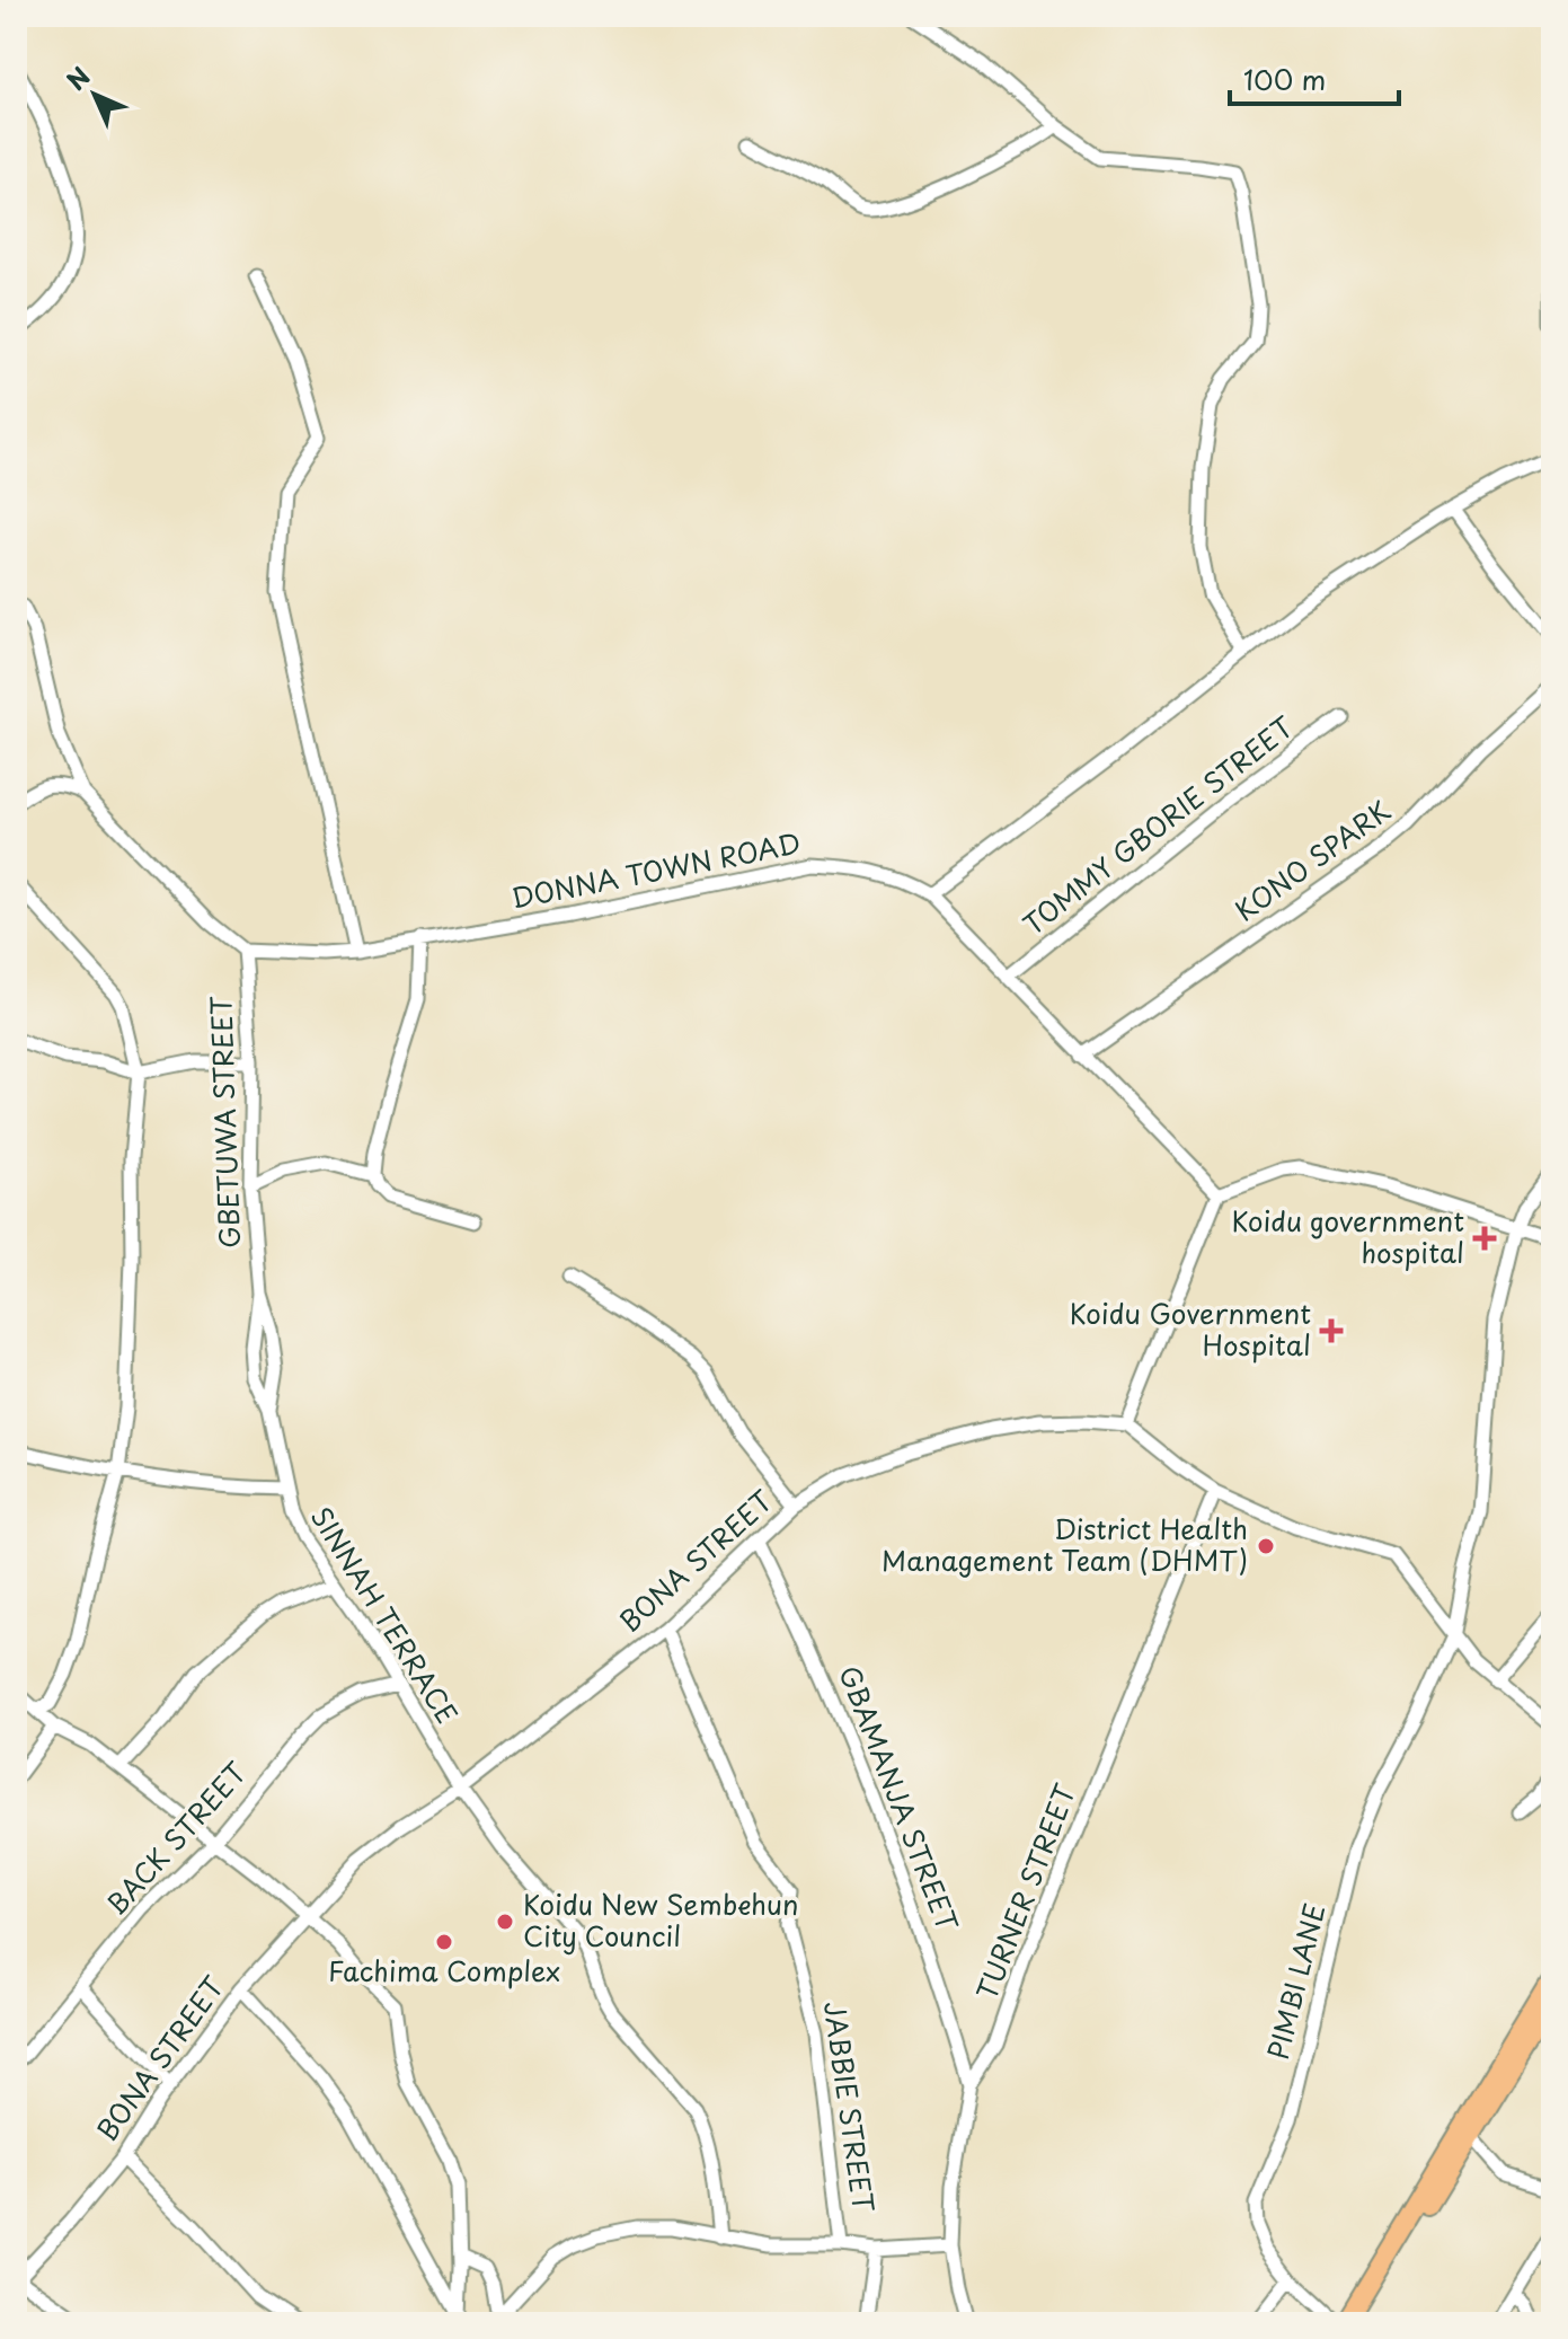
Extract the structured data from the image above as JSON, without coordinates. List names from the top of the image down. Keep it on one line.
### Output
{"streets":{"street":["TOMMY GBORIE STREET","KONO SPARK","DONNA TOWN ROAD","GBETUWA STREET","BONA STREET","SINNAH TERRACE","GBAMANJA STREET","BACK STREET","TURNER STREET","PIMBI LANE","JABBIE STREET"]},"crossings":[["TOMMY GBORIE STREET","DONNA TOWN ROAD"],["KONO SPARK","DONNA TOWN ROAD"],["DONNA TOWN ROAD","GBETUWA STREET"],["GBETUWA STREET","SINNAH TERRACE"],["BONA STREET","SINNAH TERRACE"],["BONA STREET","GBAMANJA STREET"],["BONA STREET","JABBIE STREET"],["SINNAH TERRACE","BACK STREET"],["GBAMANJA STREET","TURNER STREET"]],"places":{"health":["Koidu government hospital","Koidu Government Hospital"],"other":["District Health Management Team (DHMT)","Koidu New Sembehun City Council","Fachima Complex"]},"scale_bar":"100 m","north":"top left"}
